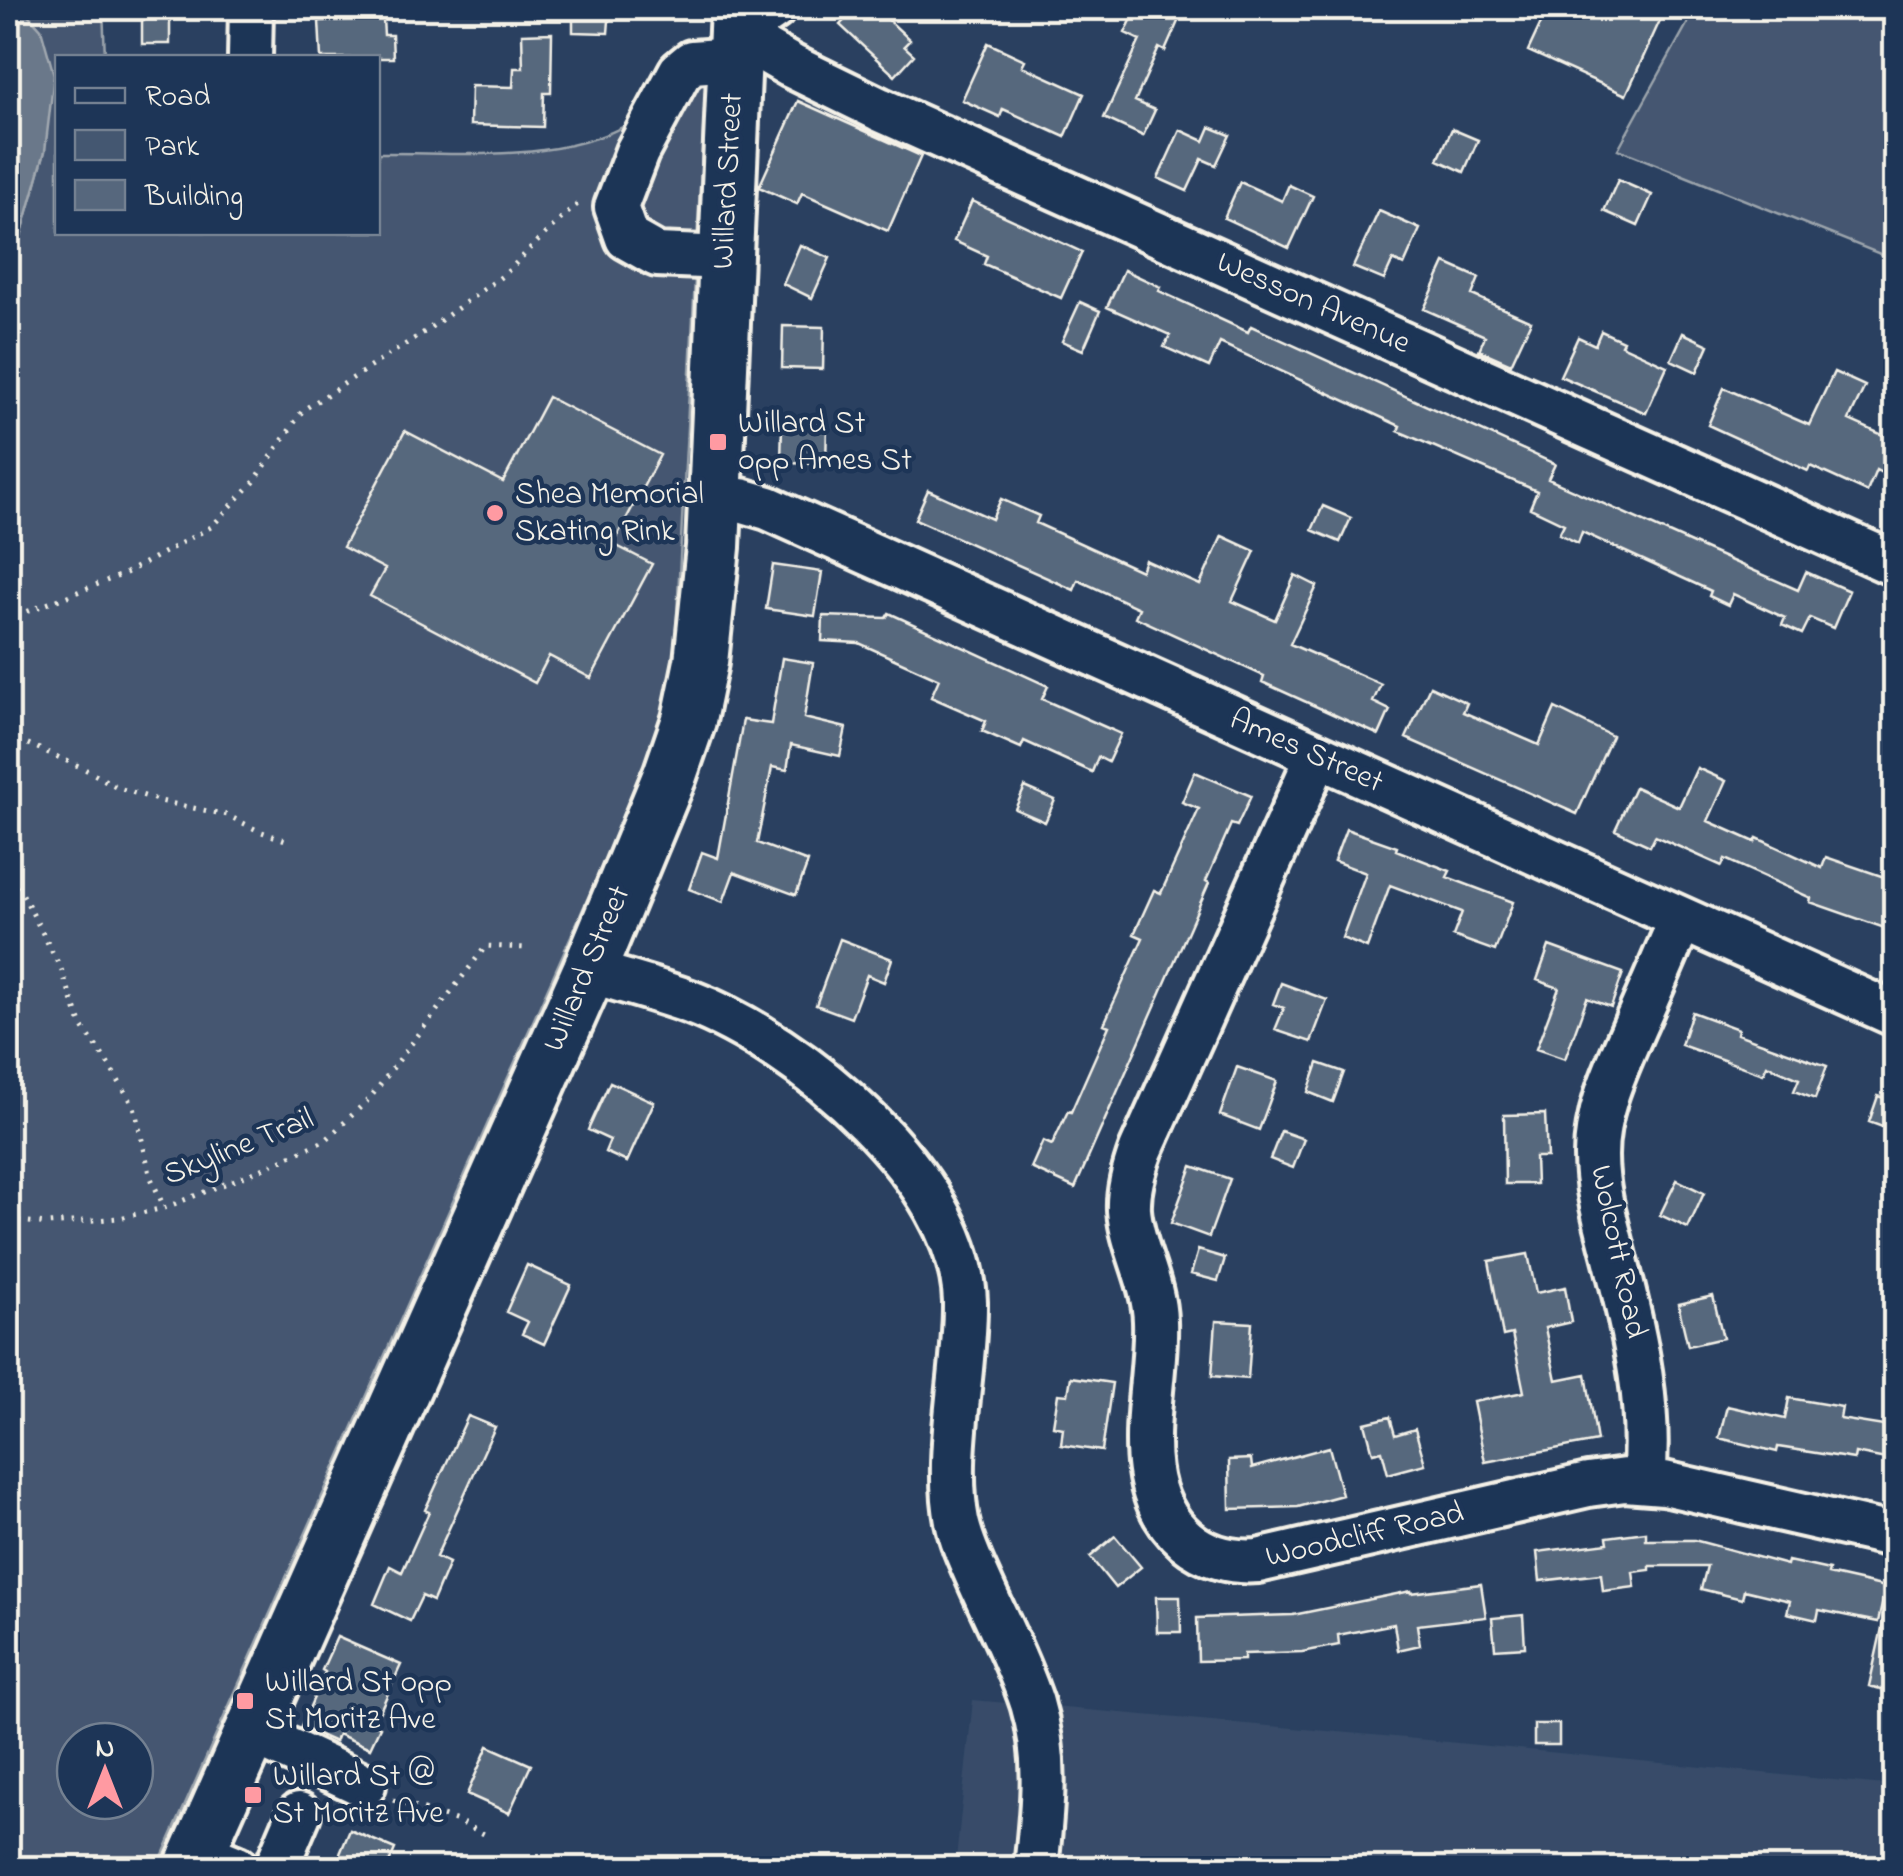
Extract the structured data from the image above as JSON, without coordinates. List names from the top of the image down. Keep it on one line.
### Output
{"streets":{"main road":["Willard Street"],"street":["Wesson Avenue","Ames Street","Wolcott Road","Woodcliff Road"],"path":["Skyline Trail"]},"crossings":[["Willard Street","Wesson Avenue"],["Willard Street","Ames Street"],["Ames Street","Wolcott Road"],["Ames Street","Woodcliff Road"],["Wolcott Road","Woodcliff Road"]],"places":{"transit":["Willard St opp Ames St","Willard St opp St Moritz Ave","Willard St @ St Moritz Ave"],"other":["Shea Memorial Skating Rink"]},"legend":["Road","Park","Building"],"north":"top"}
